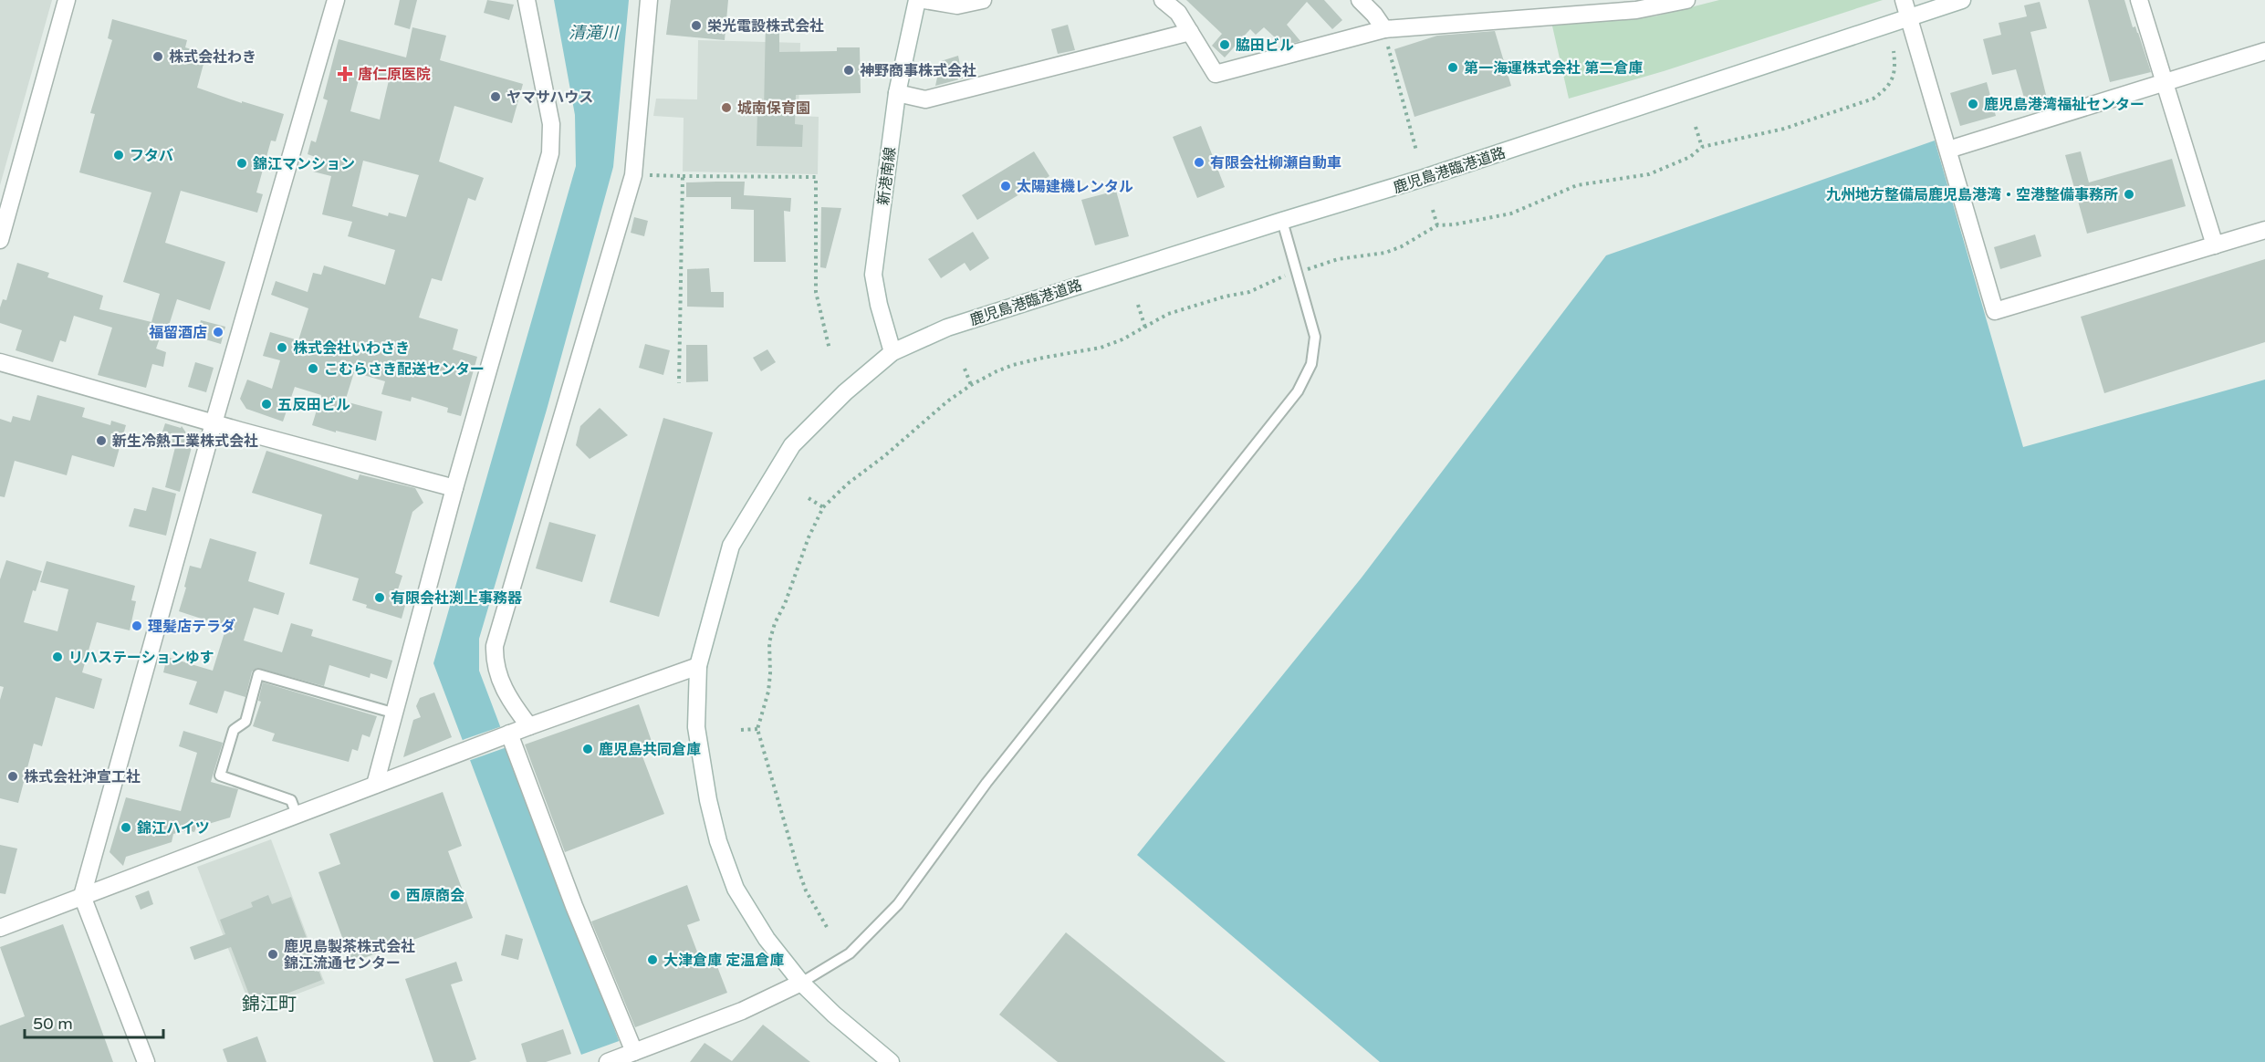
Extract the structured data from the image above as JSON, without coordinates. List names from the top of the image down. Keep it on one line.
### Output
{"streets":{"street":["鹿児島港臨港道路","新港南線"]},"crossings":[["鹿児島港臨港道路","新港南線"]],"districts":["錦江町"],"water":["清滝川"],"places":{"other":["栄光電設株式会社","脇田ビル","株式会社わき","第一海運株式会社 第二倉庫","神野商事株式会社","ヤマサハウス","鹿児島港湾福祉センター","城南保育園","フタバ","有限会社柳瀬自動車","錦江マンション","太陽建機レンタル","九州地方整備局鹿児島港湾・空港整備事務所","福留酒店","株式会社いわさき","こむらさき配送センター","五反田ビル","新生冷熱工業株式会社","有限会社渕上事務器","理髪店テラダ","リハステーションゆす","鹿児島共同倉庫","株式会社沖宣工社","錦江ハイツ","西原商会","鹿児島製茶株式会社 錦江流通センター","大津倉庫 定温倉庫"],"health":["唐仁原医院"]},"scale_bar":"50 m"}
